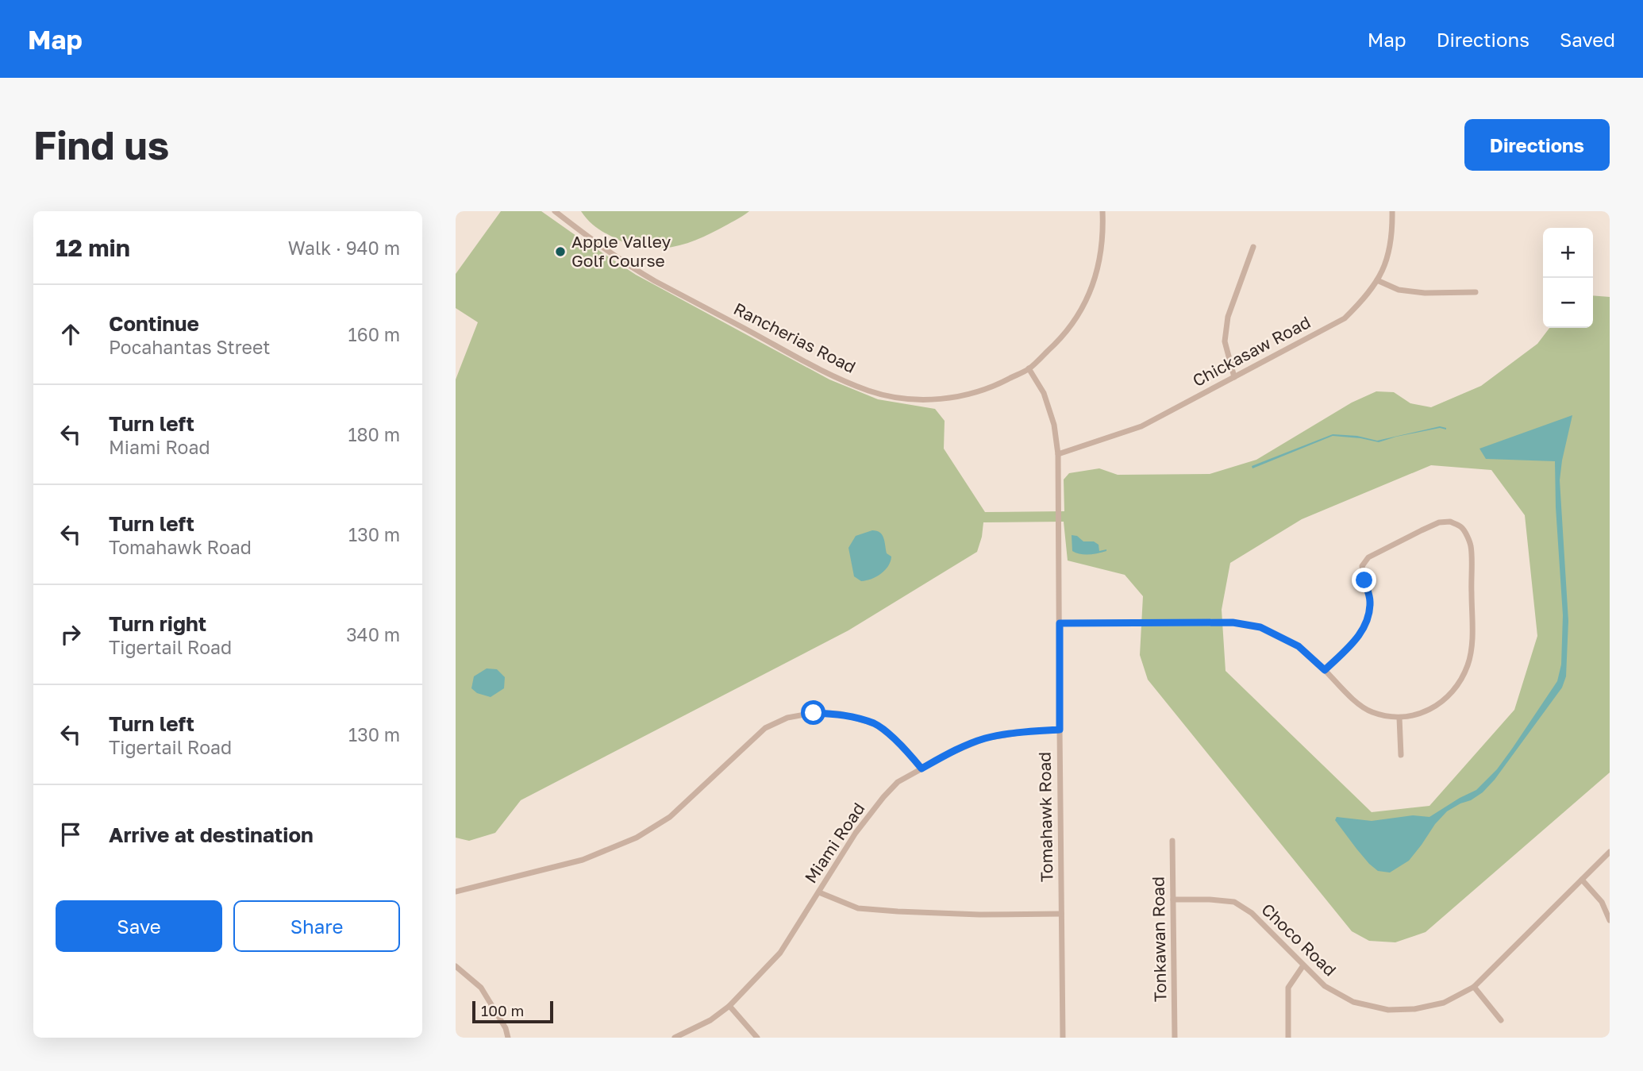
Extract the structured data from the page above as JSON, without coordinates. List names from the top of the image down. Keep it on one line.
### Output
{"streets":{"street":["Rancherias Road","Chickasaw Road","Tomahawk Road","Miami Road","Tonkawan Road","Choco Road"]},"crossings":[["Rancherias Road","Tomahawk Road"],["Chickasaw Road","Tomahawk Road"],["Tomahawk Road","Miami Road"],["Tonkawan Road","Choco Road"]],"places":["Apple Valley Golf Course"],"scale_bar":"100 m","page":{"header":"Map","nav":["Map","Directions","Saved"],"buttons":["Directions",["Save","Share"]],"title":"Find us","heading":["12 min","Walk · 940 m"],"map_buttons":["+","−"],"list":[["Continue","Pocahantas Street","160 m"],["Turn left","Miami Road","180 m"],["Turn left","Tomahawk Road","130 m"],["Turn right","Tigertail Road","340 m"],["Turn left","Tigertail Road","130 m"],"Arrive at destination"],"scale":"100 m"}}
